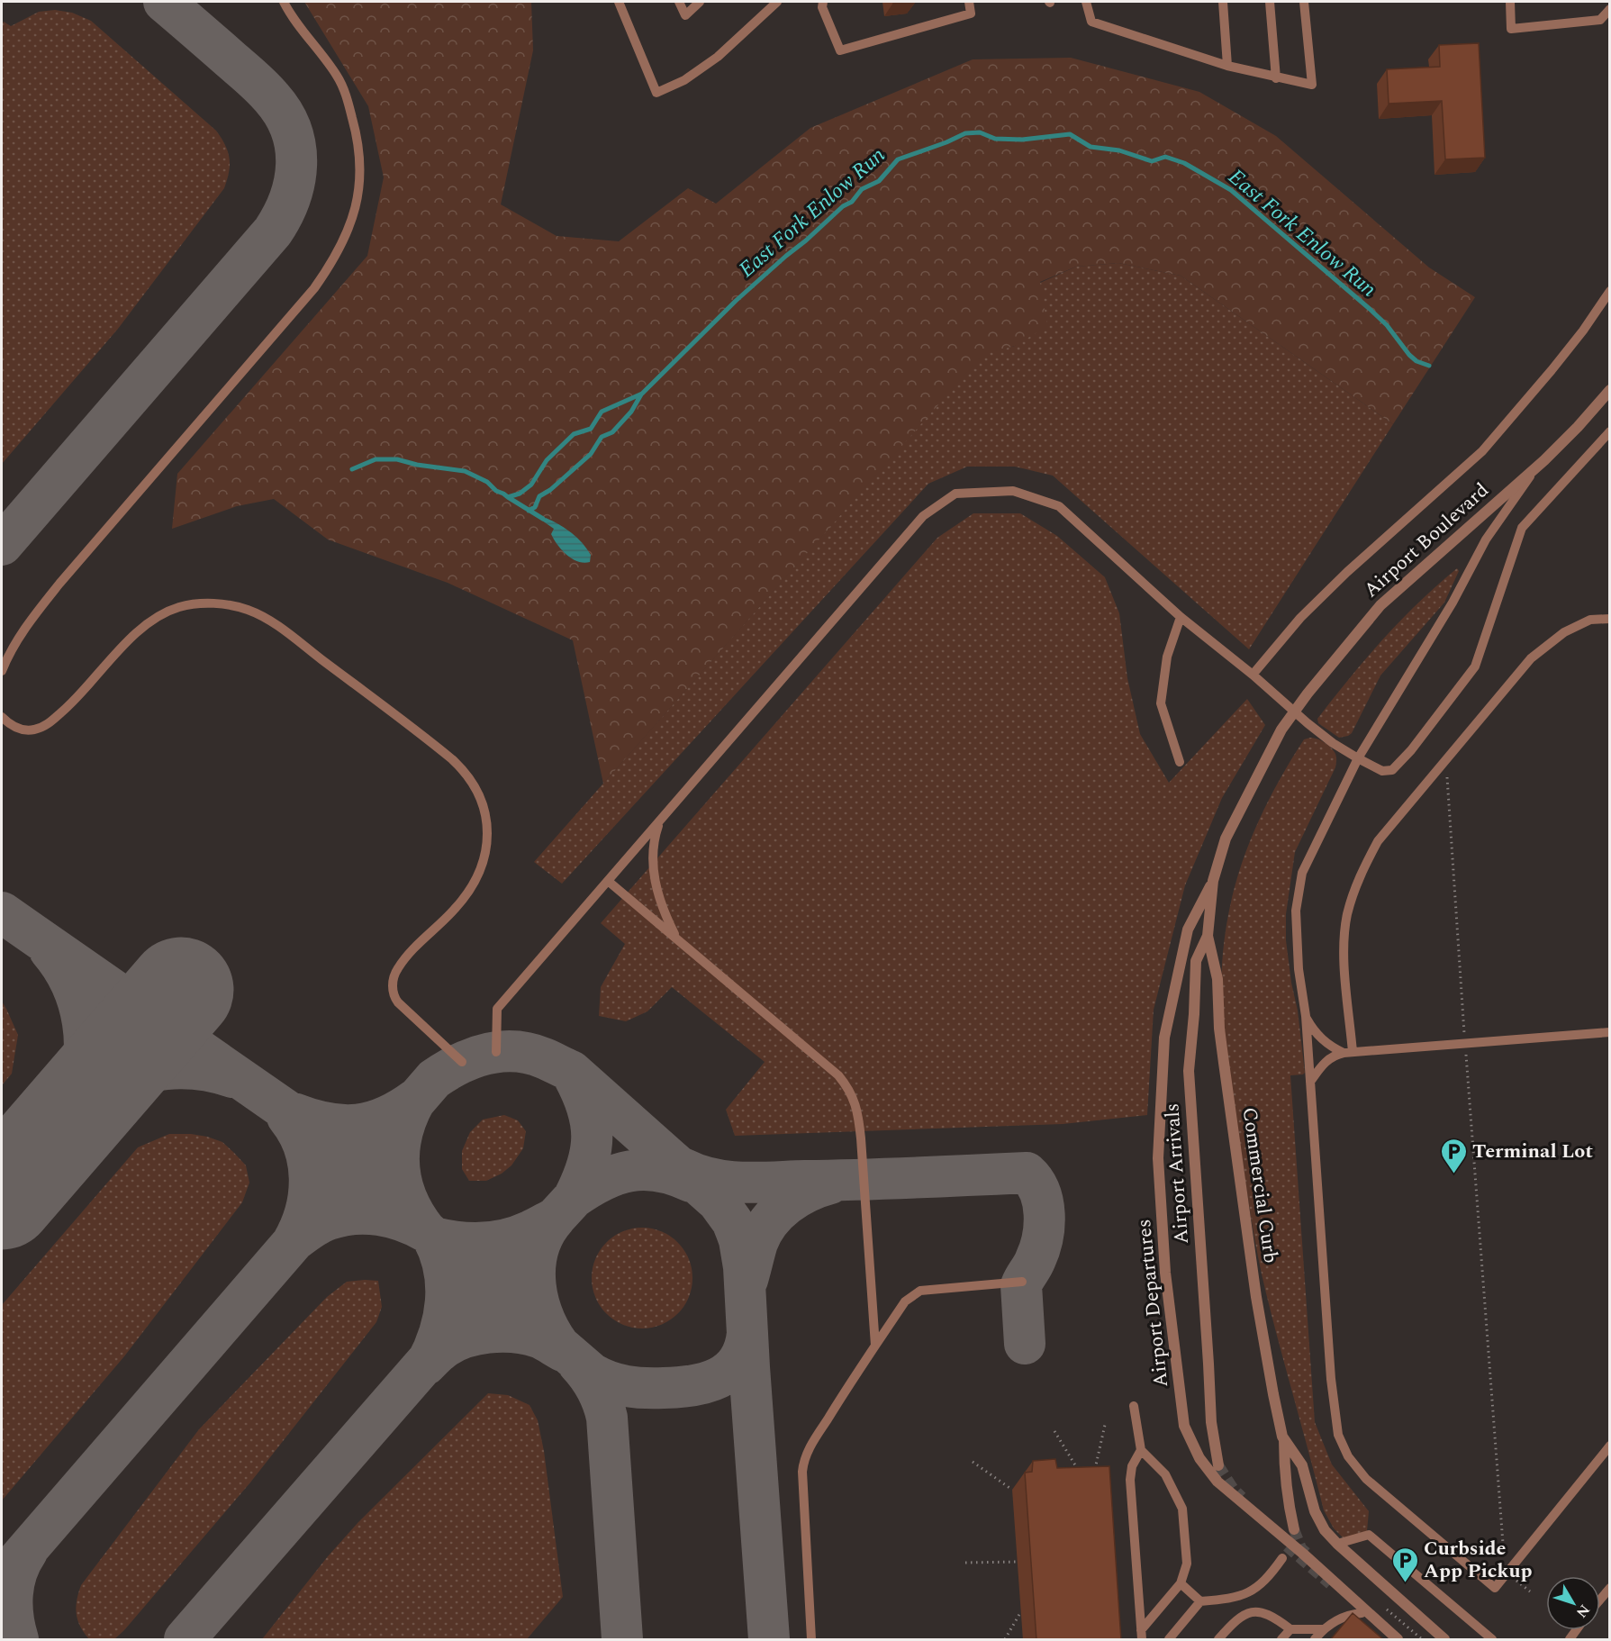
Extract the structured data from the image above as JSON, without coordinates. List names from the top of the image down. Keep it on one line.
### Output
{"streets":{"street":["Airport Boulevard","Airport Arrivals","Commercial Curb","Airport Departures"]},"crossings":[["Airport Boulevard","Airport Arrivals"],["Airport Boulevard","Airport Departures"],["Airport Arrivals","Commercial Curb"],["Airport Arrivals","Airport Departures"]],"water":["East Fork Enlow Run"],"places":{"parking":["Terminal Lot","Curbside App Pickup"]},"north":"bottom right"}
